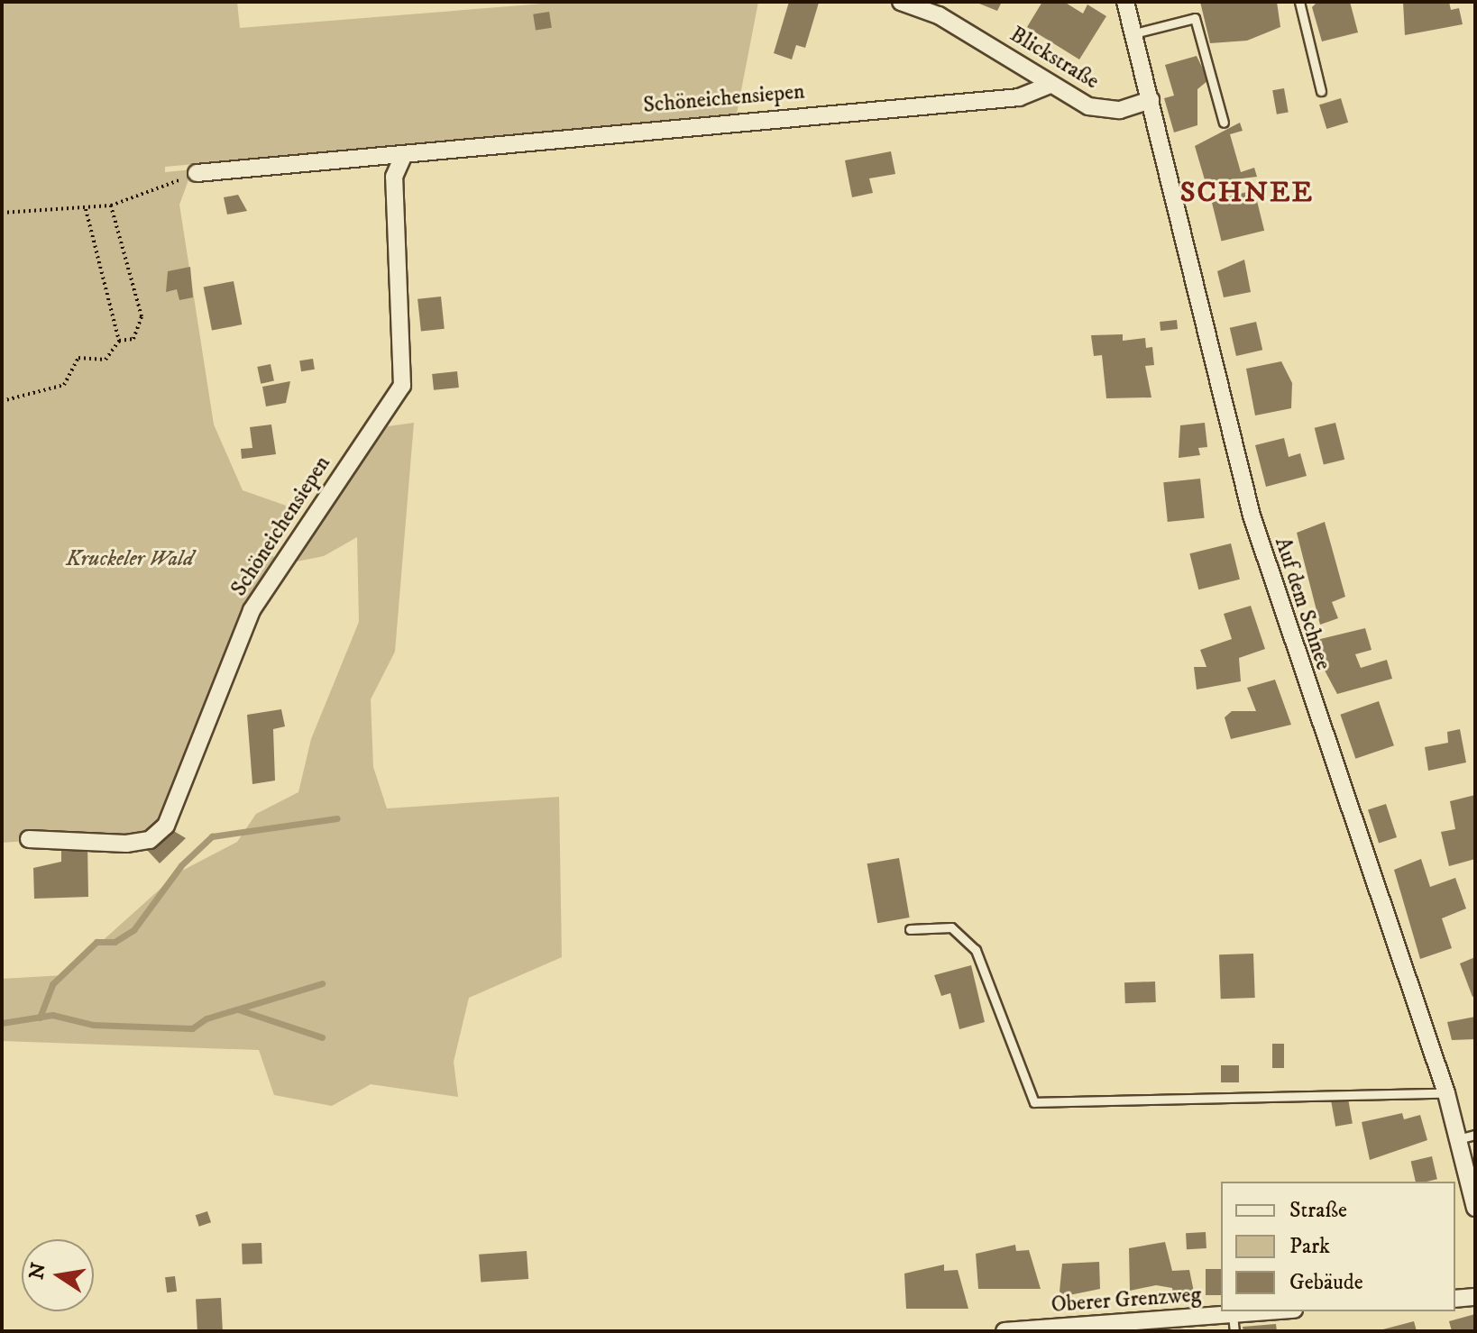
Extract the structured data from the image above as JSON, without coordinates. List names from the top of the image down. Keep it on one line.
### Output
{"streets":{"street":["Blickstraße","Schöneichensiepen","Auf dem Schnee","Oberer Grenzweg"]},"crossings":[["Blickstraße","Schöneichensiepen"],["Blickstraße","Auf dem Schnee"]],"districts":["SCHNEE"],"parks":["Kruckeler Wald"],"legend":["Straße","Park","Gebäude"],"north":"left"}
